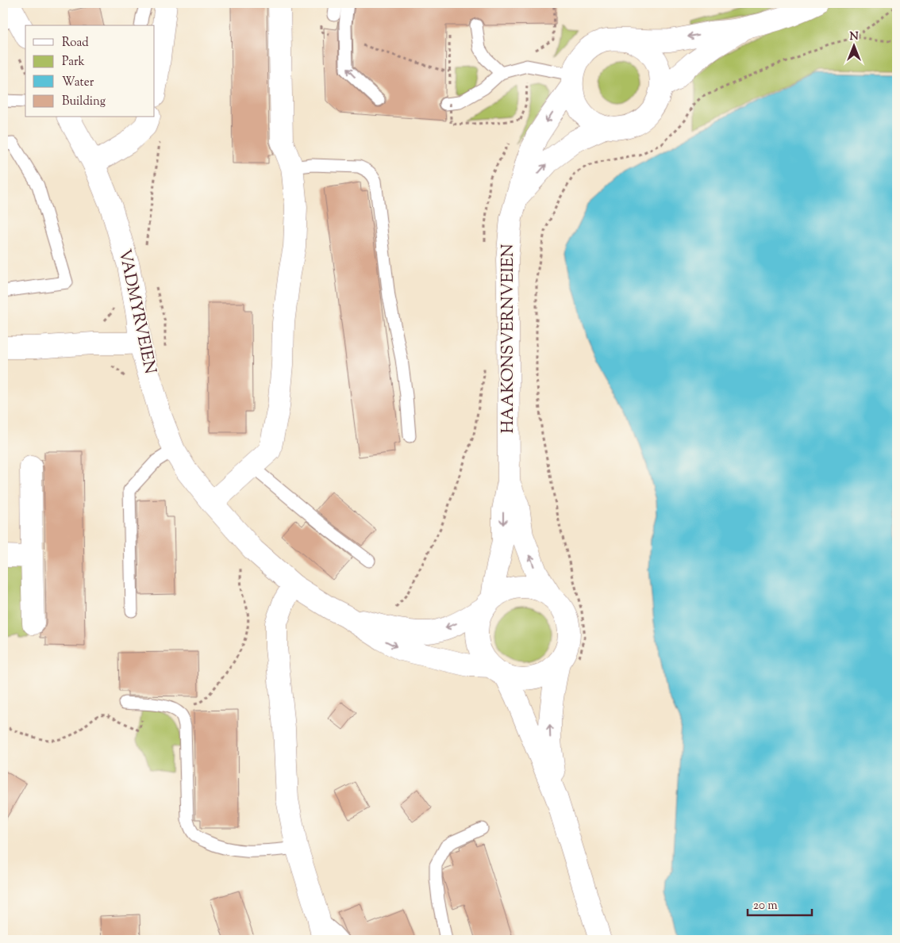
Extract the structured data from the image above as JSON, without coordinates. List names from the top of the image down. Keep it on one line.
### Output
{"streets":{"main road":["VADMYRVEIEN","HAAKONSVERNVEIEN"]},"crossings":[["VADMYRVEIEN","HAAKONSVERNVEIEN"]],"legend":["Road","Park","Water","Building"],"scale_bar":"20 m","north":"top"}
